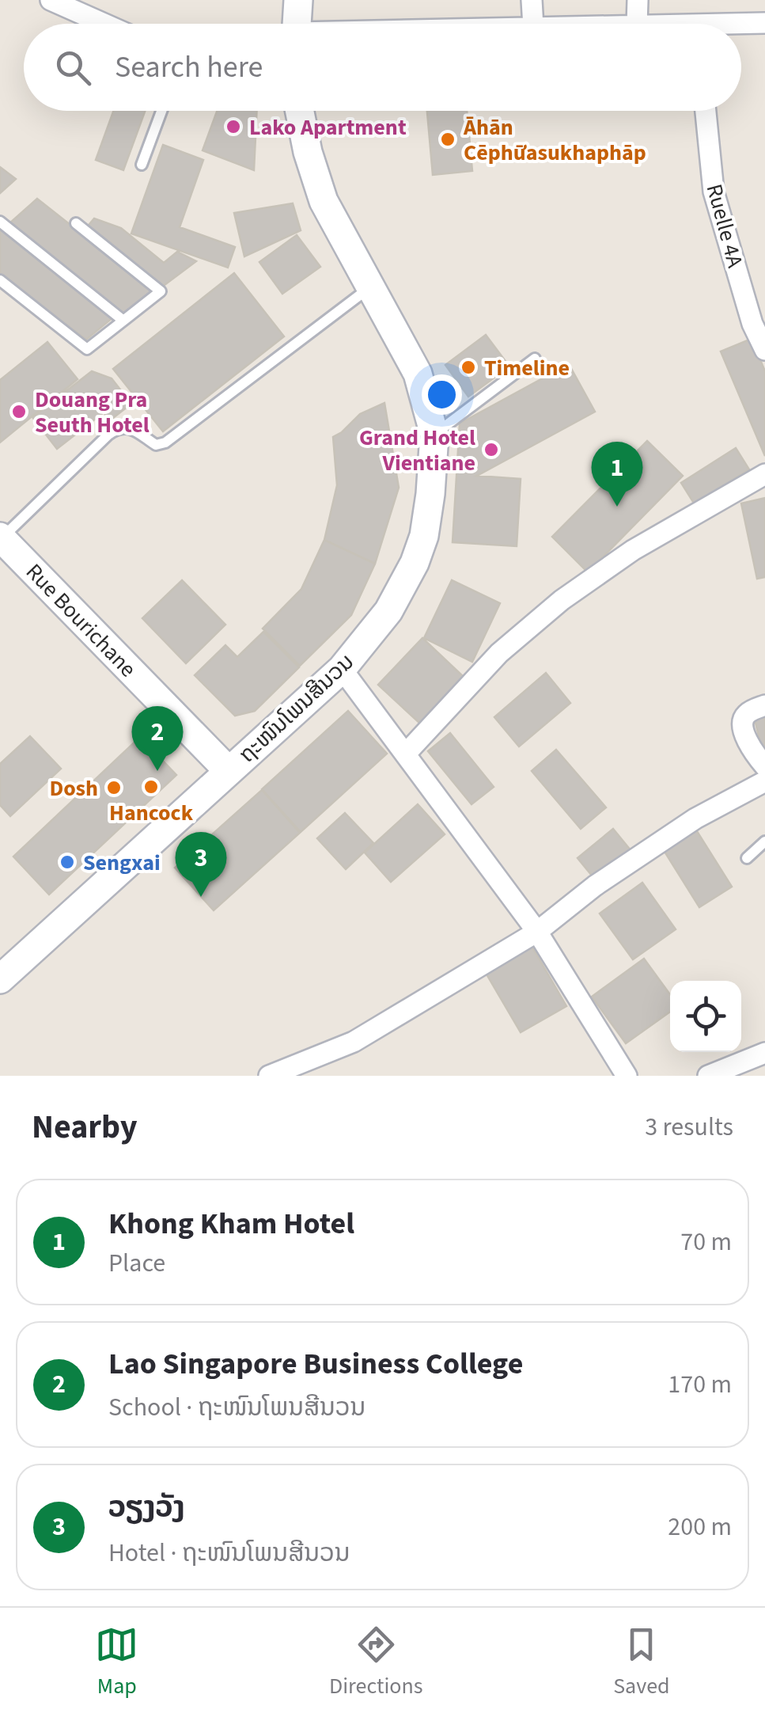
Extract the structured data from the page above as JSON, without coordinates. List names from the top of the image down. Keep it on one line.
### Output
{"streets":{"street":["Ruelle 4A","Rue Bourichane","ຖະໜົນໂພນສີນວນ"]},"crossings":[["Rue Bourichane","ຖະໜົນໂພນສີນວນ"]],"places":["Lako Apartment","Āhān Cēphư̄asukhaphāp","Timeline","Douang Pra Seuth Hotel","Grand Hotel Vientiane","Hancock","Dosh","Sengxai"],"page":{"search":"Search here","pins":["1","2","3"],"heading":["Nearby","3 results"],"list":[{"mark":"1","name":"Khong Kham Hotel","note":"Place","value":"70 m"},{"mark":"2","name":"Lao Singapore Business College","note":"School · ຖະໜົນໂພນສີນວນ","value":"170 m"},{"mark":"3","name":"ວຽງວັງ","note":"Hotel · ຖະໜົນໂພນສີນວນ","value":"200 m"}],"nav":["Map","Directions","Saved"]}}
